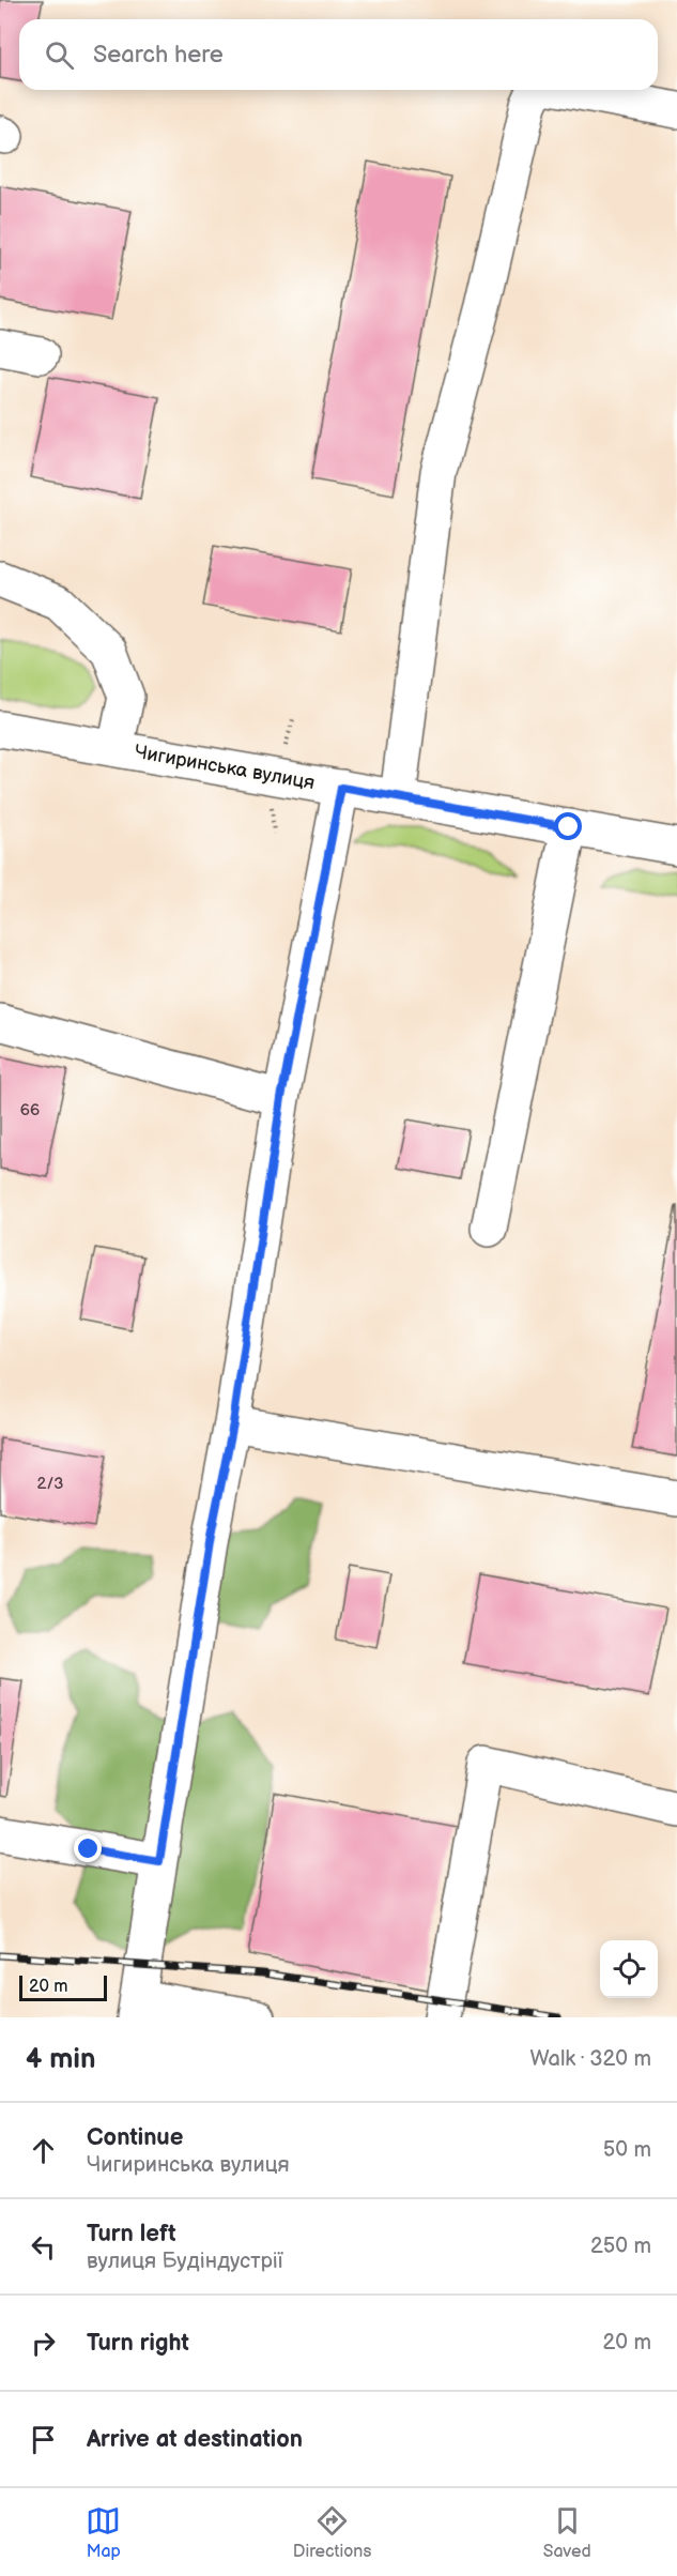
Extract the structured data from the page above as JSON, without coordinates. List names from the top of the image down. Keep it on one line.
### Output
{"streets":{"street":["Чигиринська вулиця"]},"house_numbers":["66","2/3"],"scale_bar":"20 m","page":{"search":"Search here","scale":"20 m","heading":["4 min","Walk · 320 m"],"list":[["Continue","Чигиринська вулиця","50 m"],["Turn left","вулиця Будіндустрії","250 m"],["Turn right","20 m"],"Arrive at destination"],"nav":["Map","Directions","Saved"]}}
